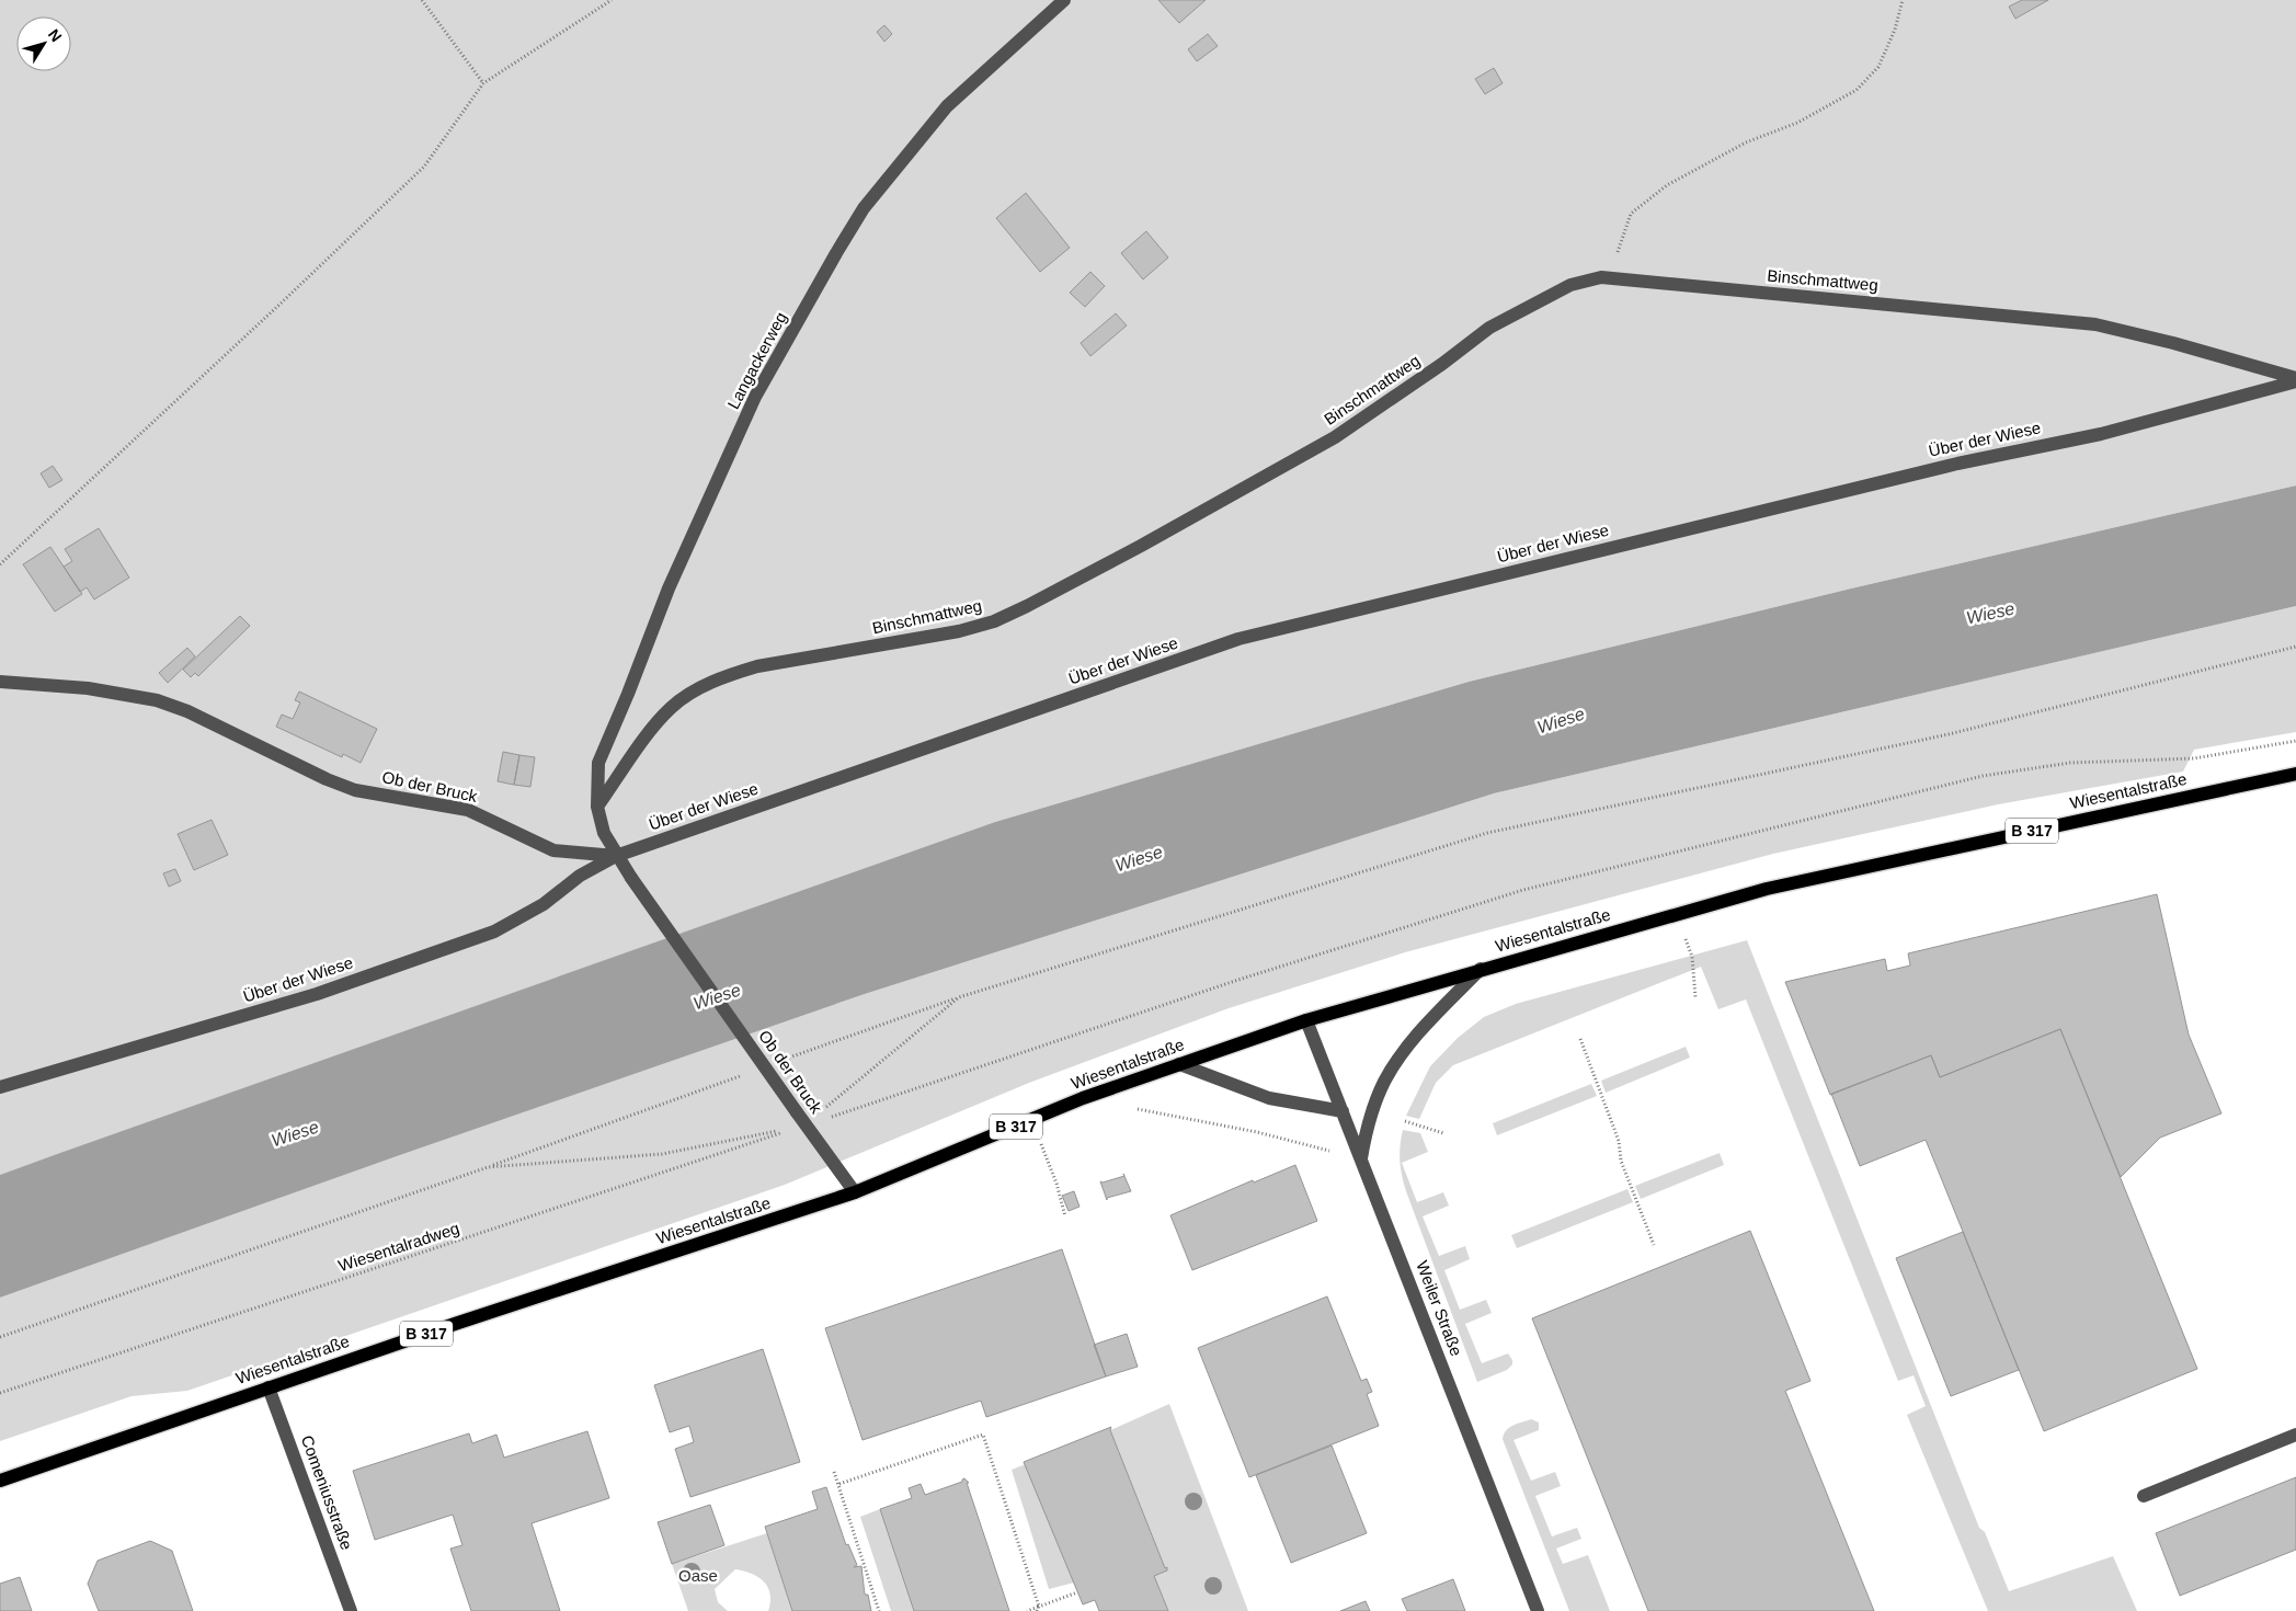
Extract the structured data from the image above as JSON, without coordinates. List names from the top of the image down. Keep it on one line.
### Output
{"streets":{"main road":["Wiesentalstraße","B 317"],"street":["Binschmattweg","Langackerweg","Über der Wiese","Ob der Bruck","Weiler Straße","Comeniusstraße"],"path":["Wiesentalradweg"]},"crossings":[["Binschmattweg","Langackerweg"],["Binschmattweg","Über der Wiese"],["Über der Wiese","Ob der Bruck"],["Ob der Bruck","Wiesentalstraße"],["Ob der Bruck","Wiesentalradweg"],["Wiesentalstraße","Weiler Straße"],["Wiesentalstraße","Comeniusstraße"]],"water":["Wiese"],"parks":["Oase"],"north":"top right"}
